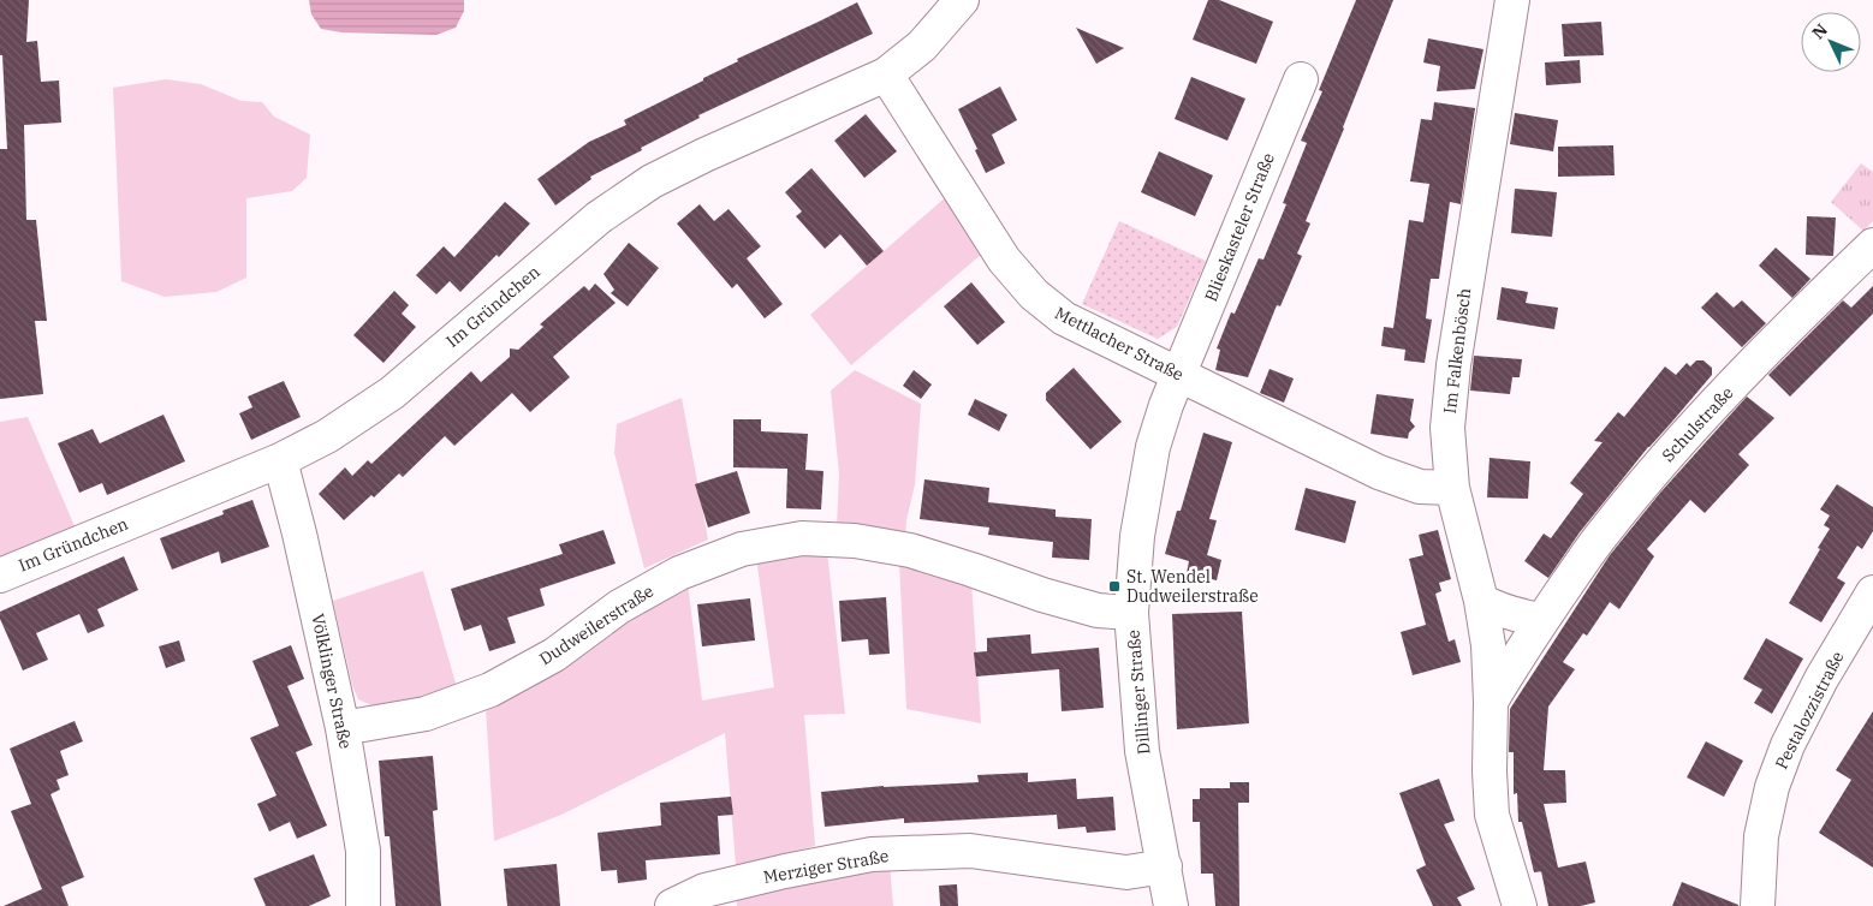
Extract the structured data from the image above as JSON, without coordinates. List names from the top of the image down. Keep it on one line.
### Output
{"streets":{"street":["Blieskasteler Straße","Im Gründchen","Mettlacher Straße","Im Falkenbösch","Schulstraße","Dudweilerstraße","Völklinger Straße","Dillinger Straße","Pestalozzistraße","Merziger Straße"]},"crossings":[["Blieskasteler Straße","Mettlacher Straße"],["Blieskasteler Straße","Dillinger Straße"],["Im Gründchen","Mettlacher Straße"],["Im Gründchen","Völklinger Straße"],["Mettlacher Straße","Im Falkenbösch"],["Mettlacher Straße","Dillinger Straße"],["Im Falkenbösch","Schulstraße"],["Dudweilerstraße","Völklinger Straße"],["Dudweilerstraße","Dillinger Straße"],["Dillinger Straße","Merziger Straße"]],"places":{"transit":["St. Wendel Dudweilerstraße"]},"north":"top left"}
